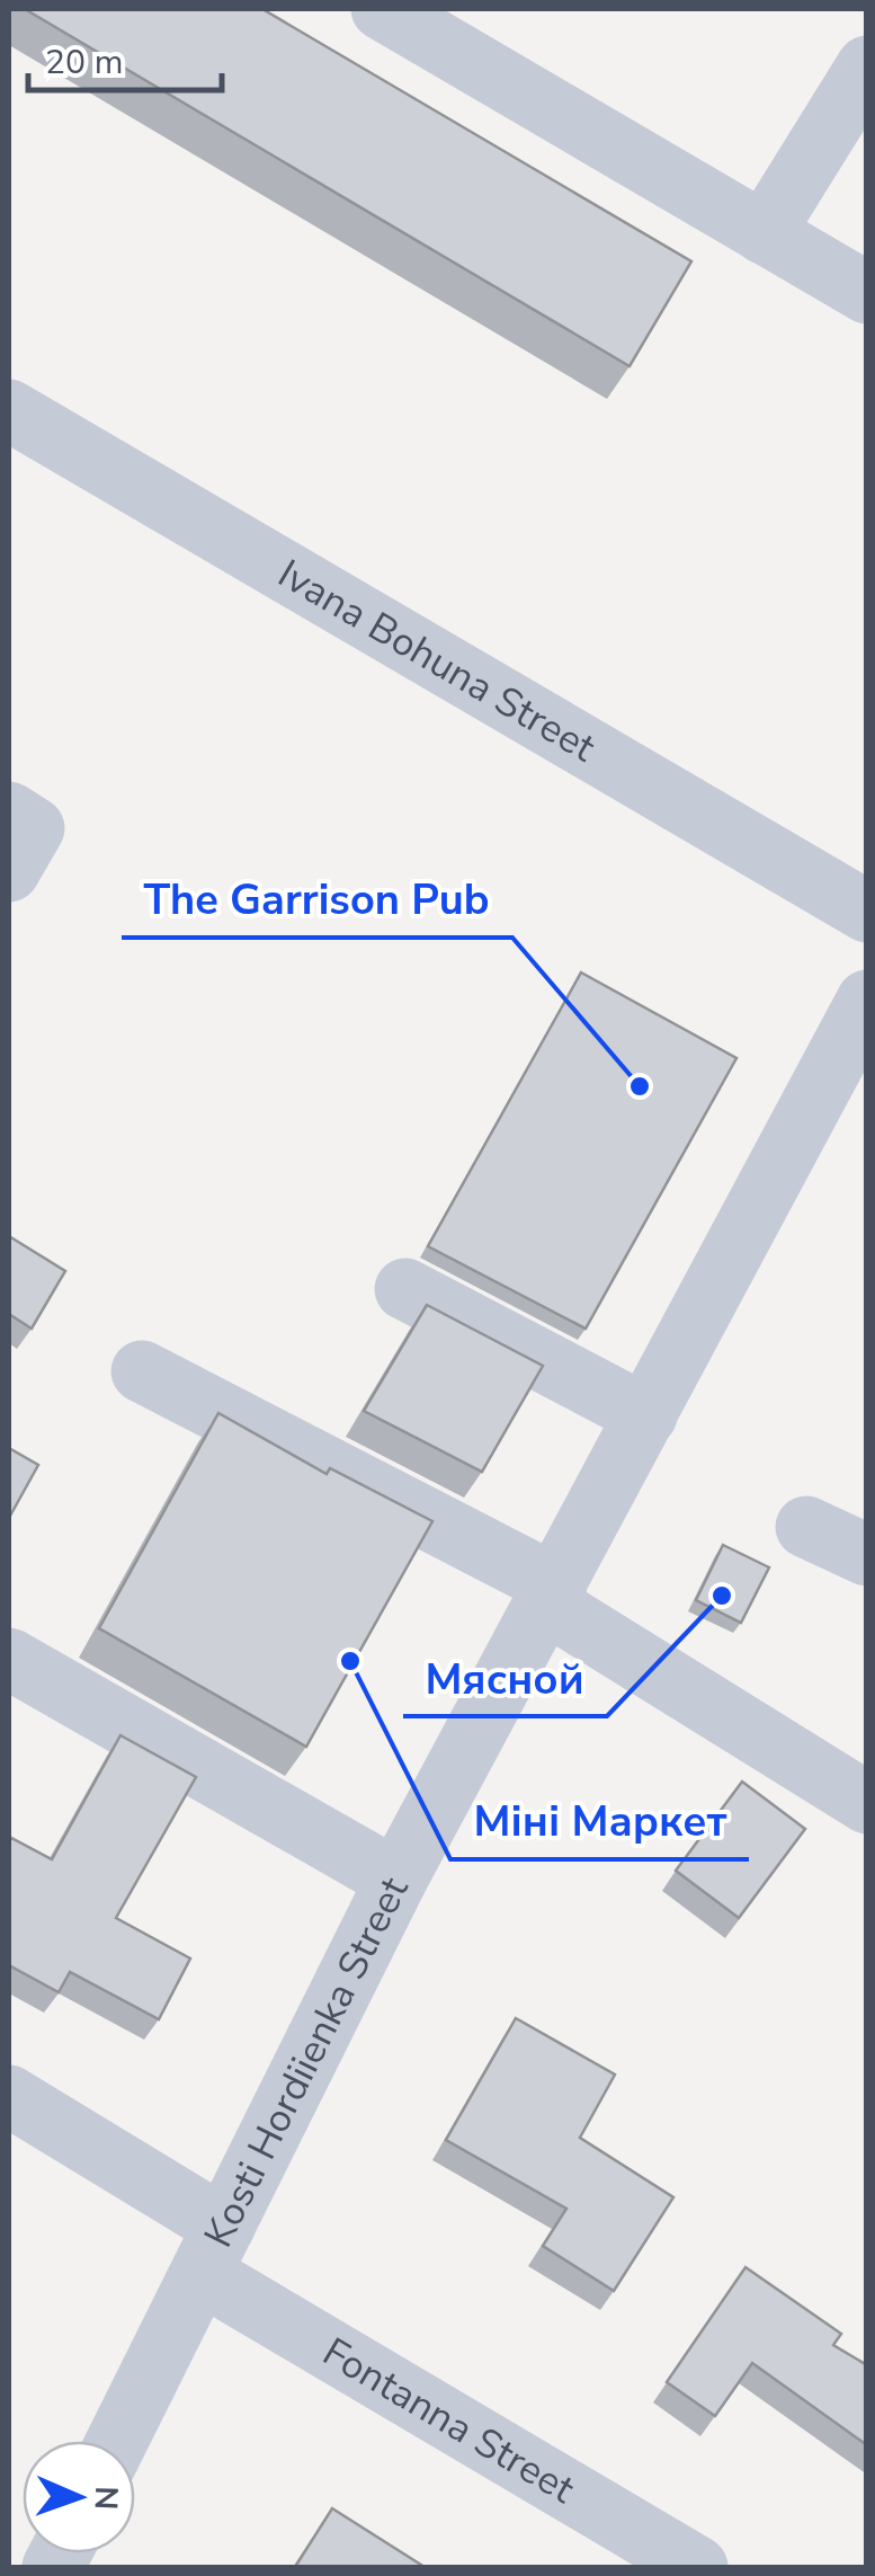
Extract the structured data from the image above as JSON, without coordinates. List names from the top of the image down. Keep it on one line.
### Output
{"streets":{"street":["Ivana Bohuna Street","Kosti Hordiienka Street","Fontanna Street"]},"crossings":[["Kosti Hordiienka Street","Fontanna Street"]],"places":["The Garrison Pub","Мясной","Міні Маркет"],"scale_bar":"20 m","north":"right"}
